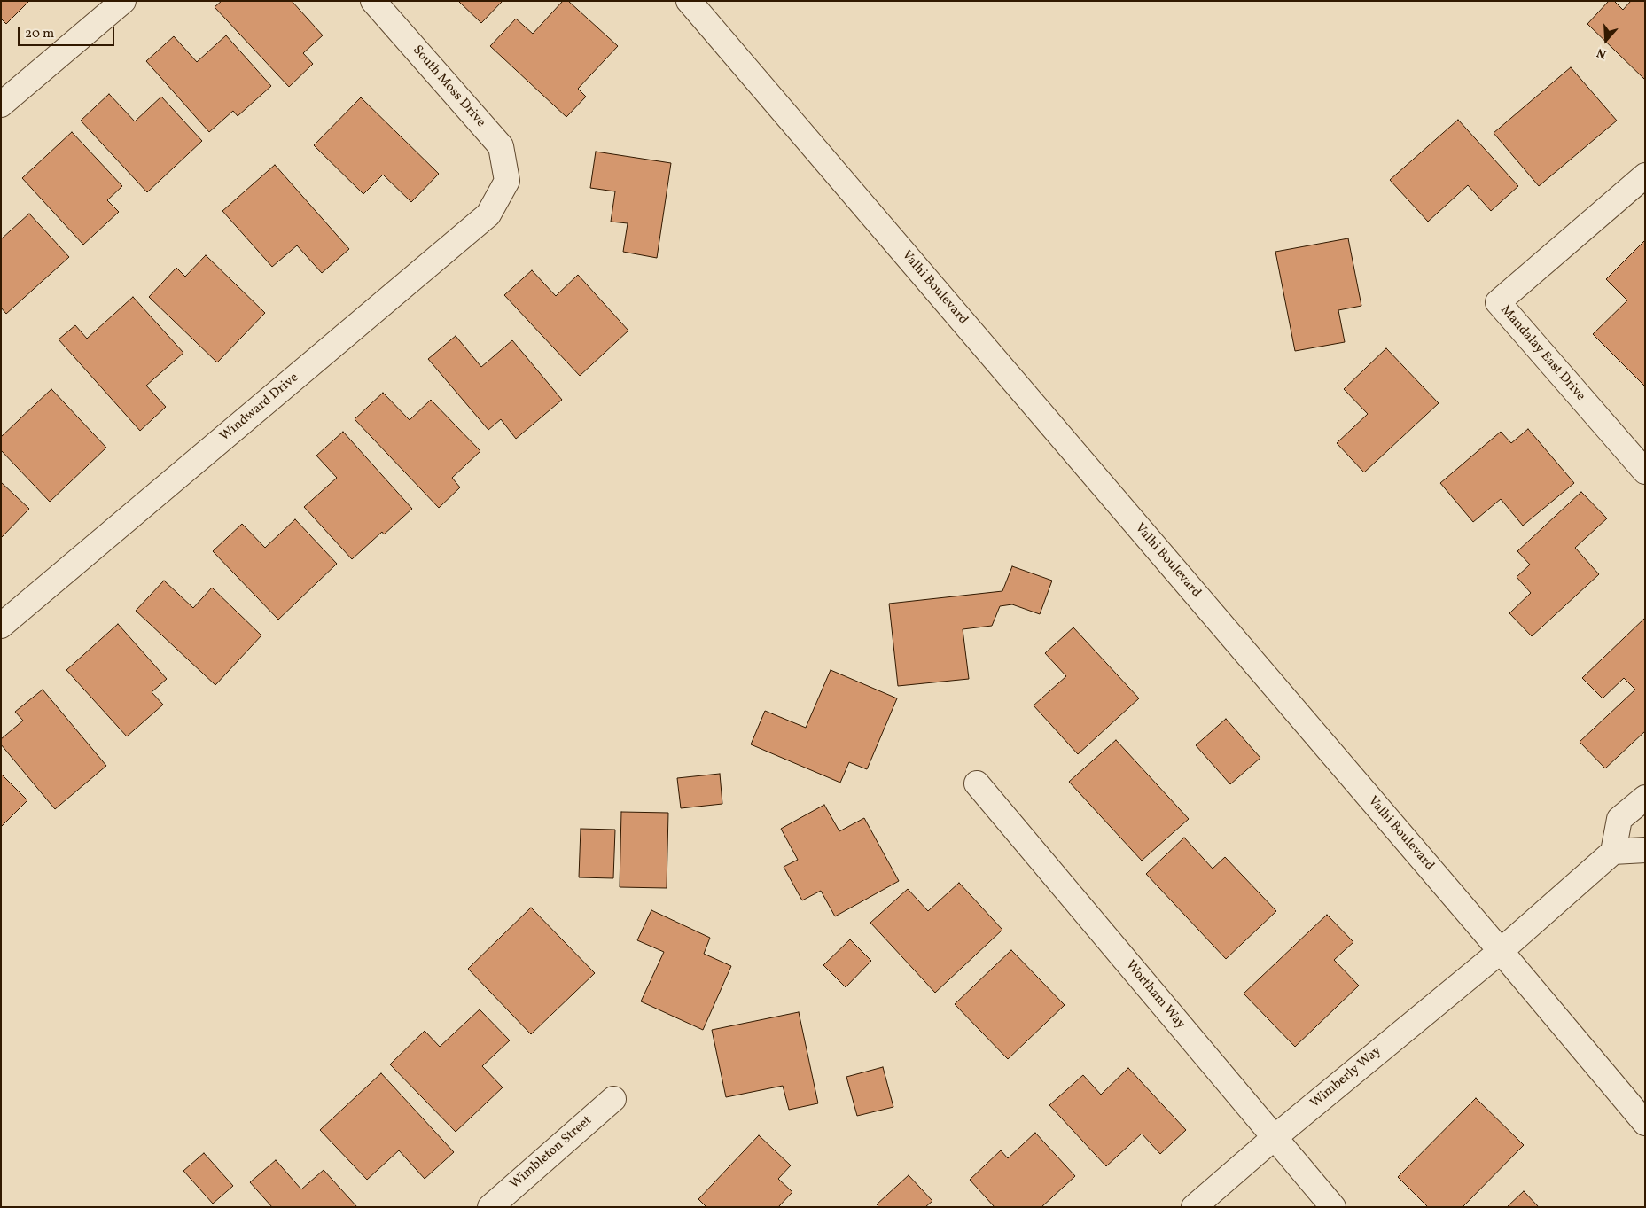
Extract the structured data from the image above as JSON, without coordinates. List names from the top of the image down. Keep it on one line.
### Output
{"streets":{"street":["South Moss Drive","Valhi Boulevard","Mandalay East Drive","Windward Drive","Wortham Way","Wimberly Way","Wimbleton Street"]},"crossings":[["South Moss Drive","Windward Drive"],["Valhi Boulevard","Wimberly Way"],["Wortham Way","Wimberly Way"]],"scale_bar":"20 m","north":"bottom"}
